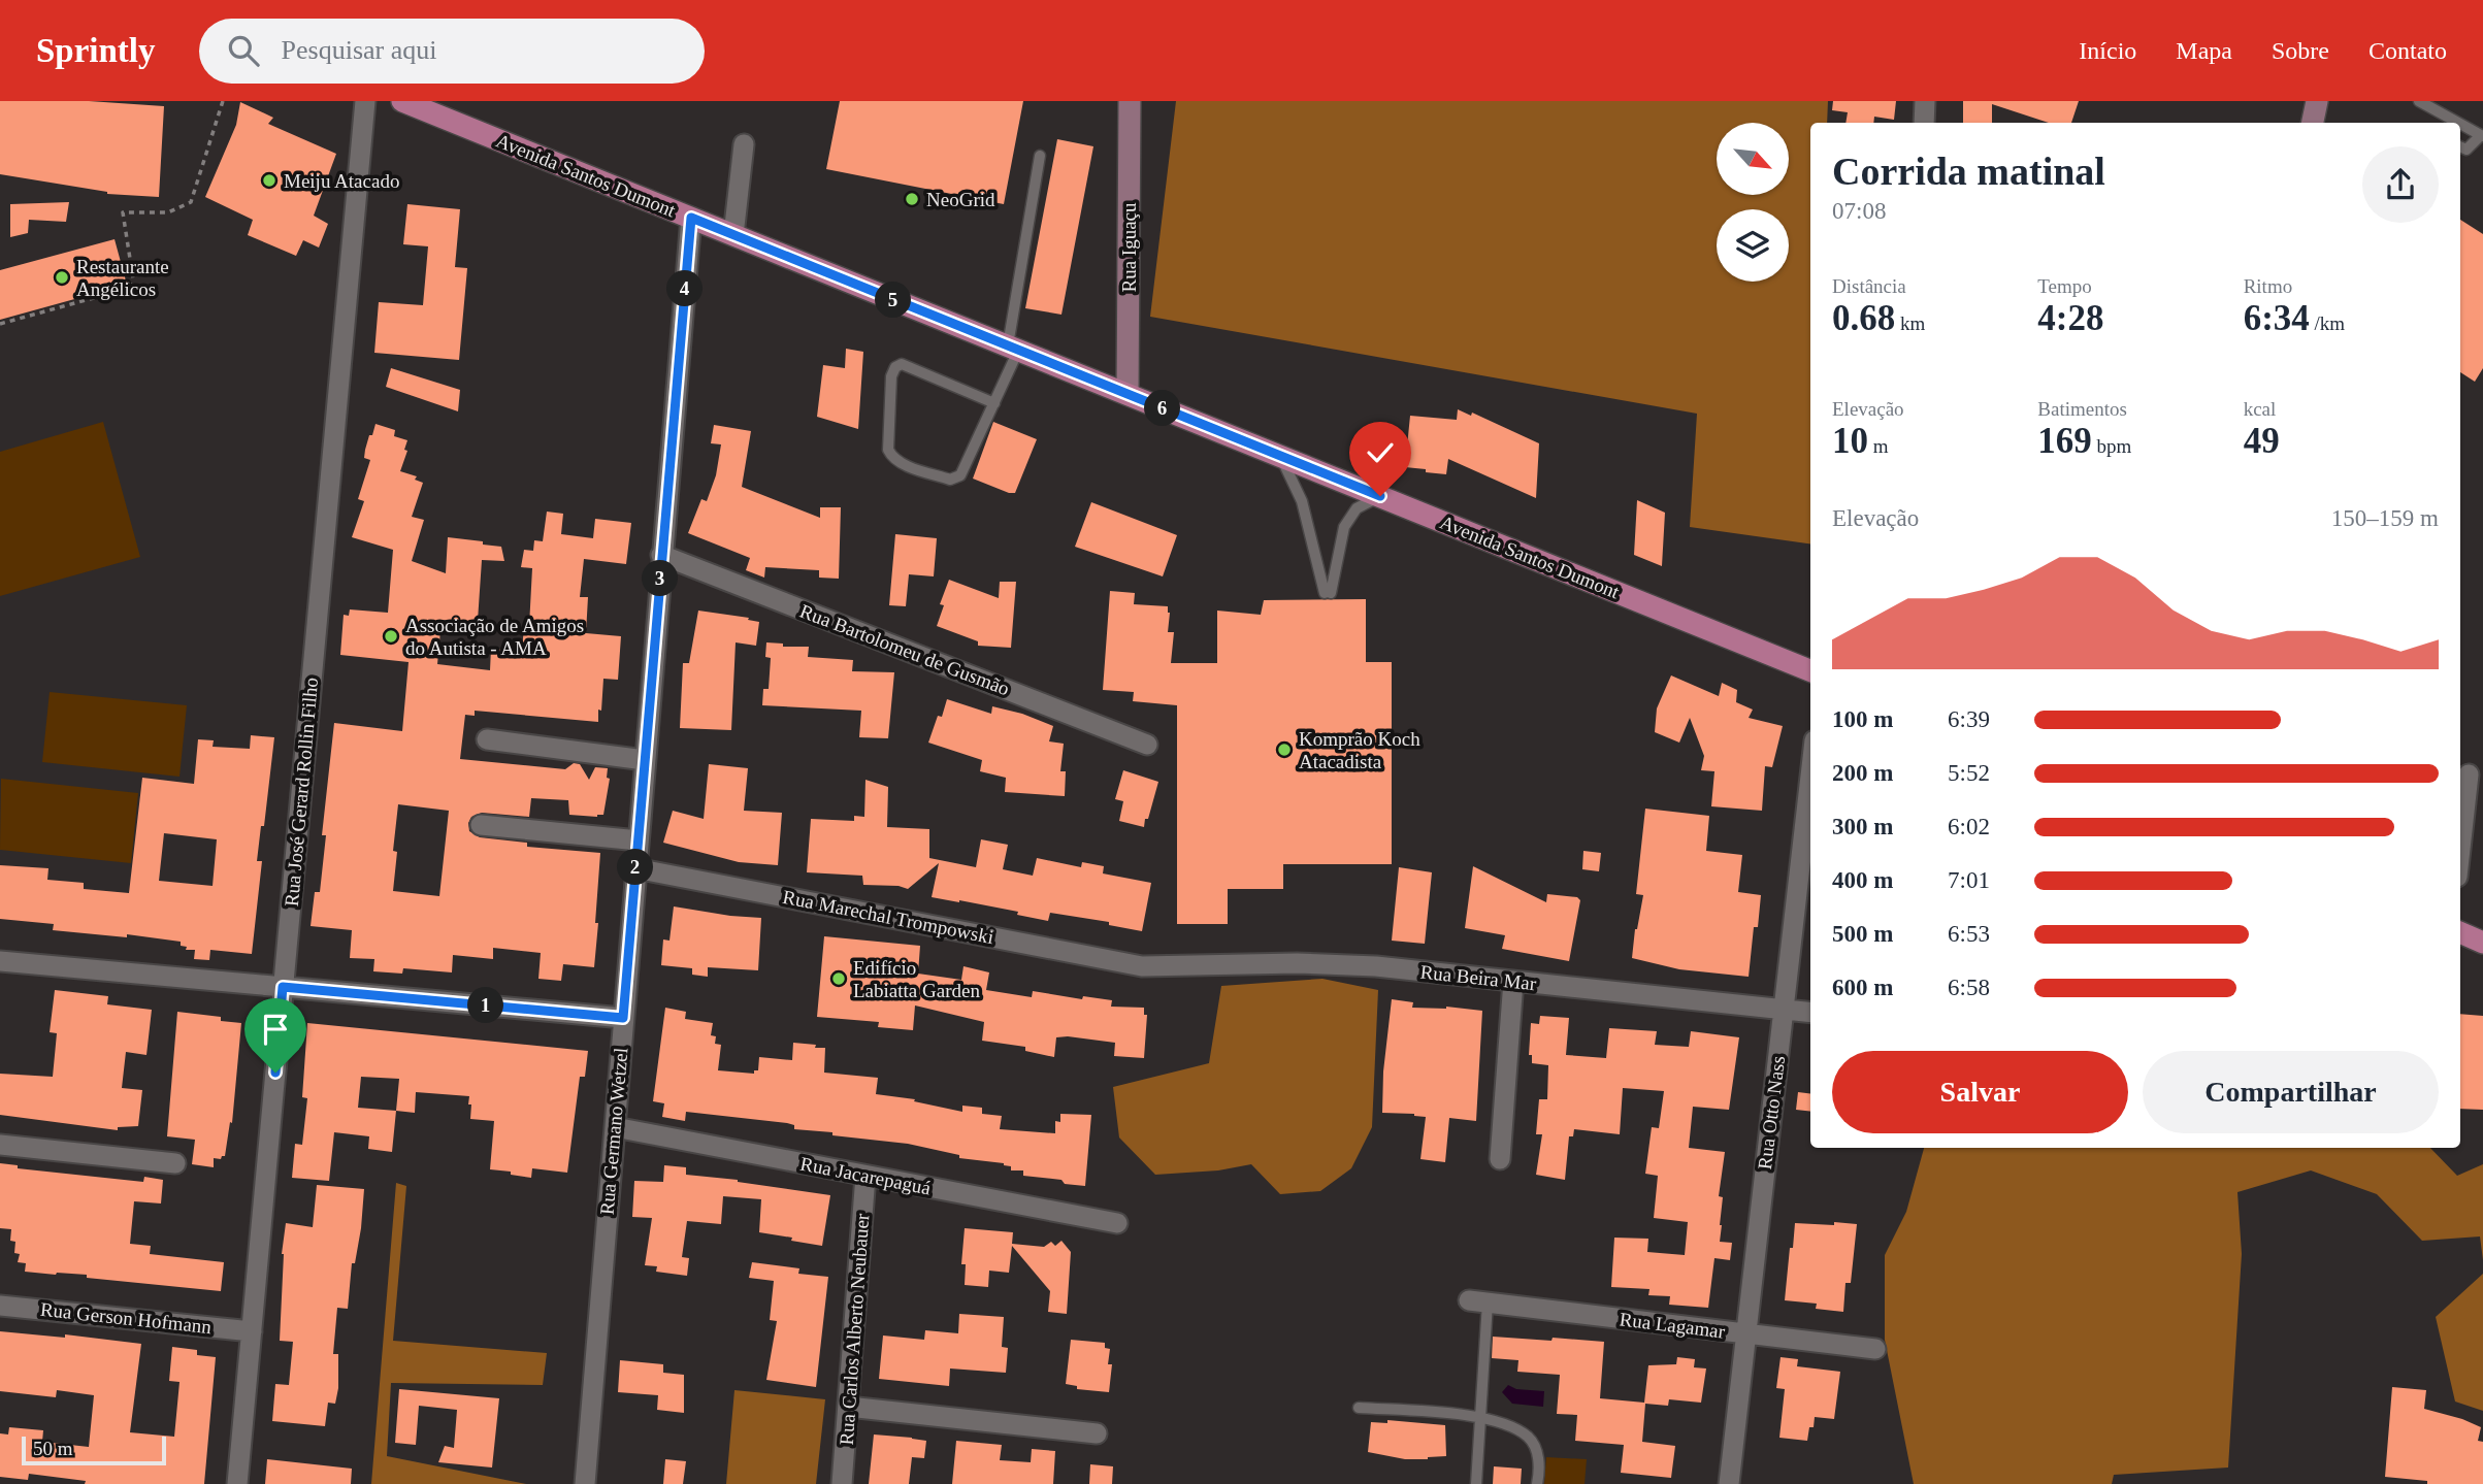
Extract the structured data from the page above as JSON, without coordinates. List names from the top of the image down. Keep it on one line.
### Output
{"streets":{"main road":["Avenida Santos Dumont"],"street":["Rua Iguaçu","Rua Bartolomeu de Gusmão","Rua José Gerard Rollin Filho","Rua Marechal Trompowski","Rua Beira Mar","Rua Otto Nass","Rua Germano Wetzel","Rua Jacarepaguá","Rua Gerson Hofmann","Rua Lagamar","Rua Carlos Alberto Neubauer"]},"crossings":[["Avenida Santos Dumont","Rua Iguaçu"],["Avenida Santos Dumont","Rua Germano Wetzel"],["Rua Bartolomeu de Gusmão","Rua Germano Wetzel"],["Rua José Gerard Rollin Filho","Rua Gerson Hofmann"],["Rua Marechal Trompowski","Rua Beira Mar"],["Rua Marechal Trompowski","Rua Germano Wetzel"],["Rua Beira Mar","Rua Otto Nass"],["Rua Otto Nass","Rua Lagamar"],["Rua Germano Wetzel","Rua Jacarepaguá"],["Rua Jacarepaguá","Rua Carlos Alberto Neubauer"]],"places":["Meiju Atacado","NeoGrid","Restaurante Angélicos","Associação de Amigos do Autista - AMA","Komprão Koch Atacadista","Edifício Labiatta Garden"],"scale_bar":"50 m","north":"bottom right","page":{"header":"Sprintly","search":"Pesquisar aqui","nav":["Início","Mapa","Sobre","Contato"],"heading":["Corrida matinal","07:08"],"stats":[["Distância","0.68 km"],["Tempo","4:28"],["Ritmo","6:34 /km"],["Elevação","10 m"],["Batimentos","169 bpm"],["kcal","49"]],"pins":["4","5","6","3","2","1"],"chart":["Elevação","150–159 m"],"list":[{"name":"100 m","note":"6:39"},{"name":"200 m","note":"5:52"},{"name":"300 m","note":"6:02"},{"name":"400 m","note":"7:01"},{"name":"500 m","note":"6:53"},{"name":"600 m","note":"6:58"}],"buttons":["Salvar","Compartilhar"],"scale":"50 m"}}
